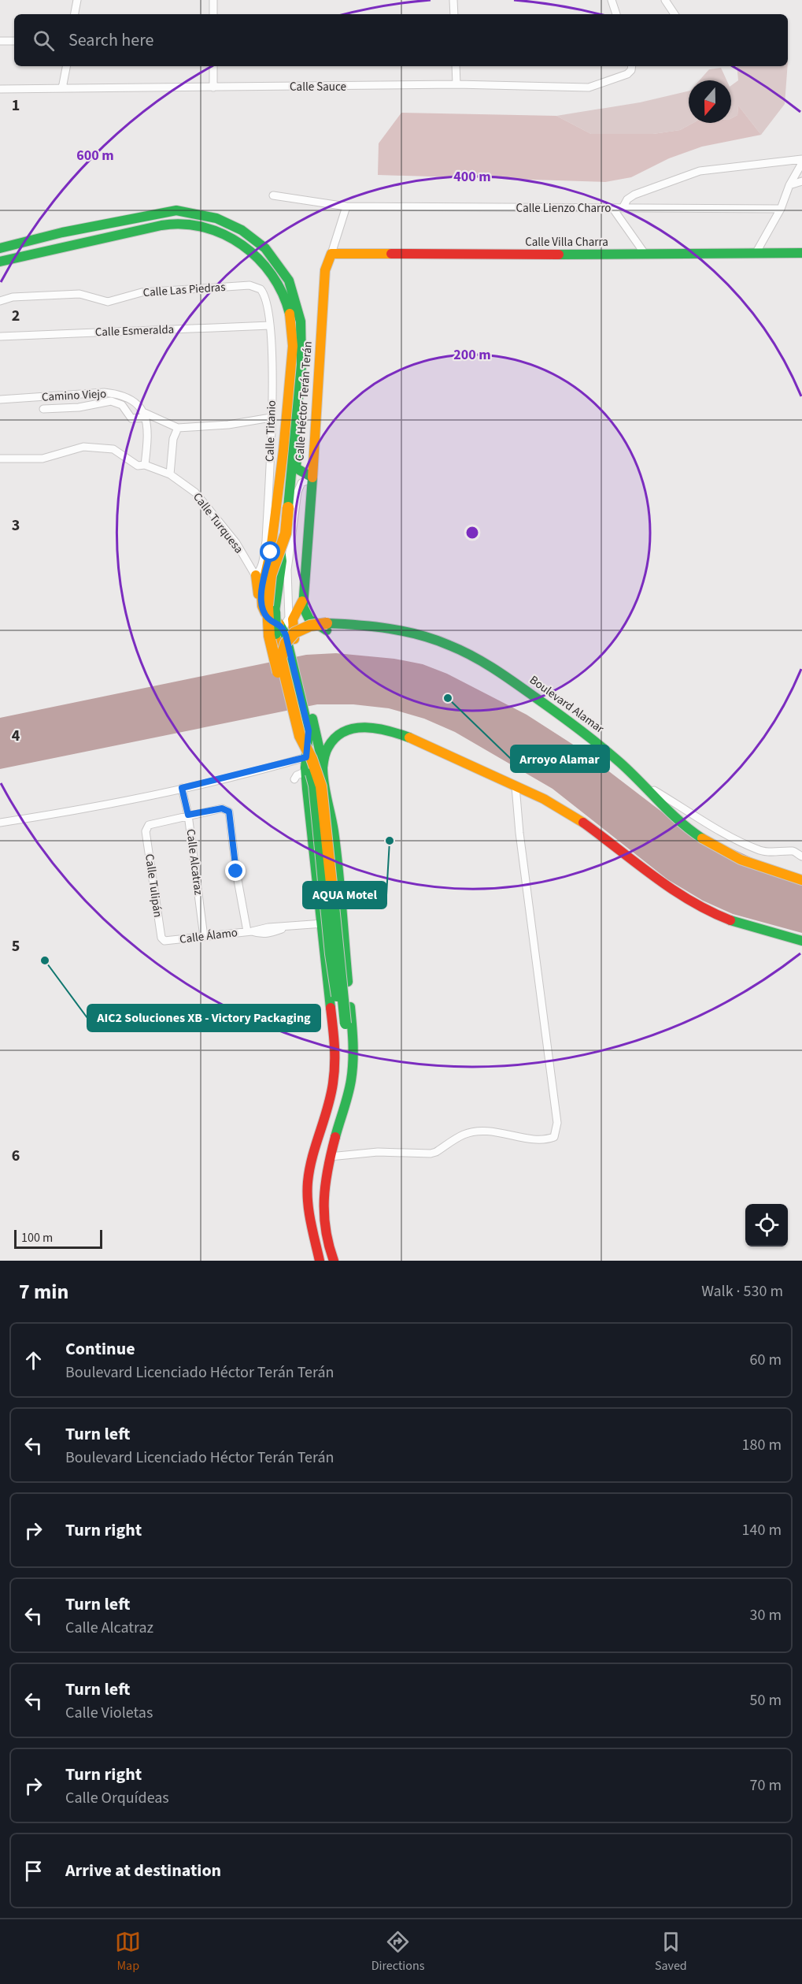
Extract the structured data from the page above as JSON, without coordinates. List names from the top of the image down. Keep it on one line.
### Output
{"streets":{"main road":["Calle Villa Charra","Calle Héctor Terán Terán","Boulevard Alamar"],"street":["Calle Sauce","Calle Lienzo Charro","Calle Las Piedras","Calle Esmeralda","Camino Viejo","Calle Titanio","Calle Turquesa","Calle Alcatraz","Calle Tulipán","Calle Álamo"]},"crossings":[["Calle Lienzo Charro","Calle Héctor Terán Terán"],["Calle Villa Charra","Calle Héctor Terán Terán"],["Calle Las Piedras","Calle Titanio"],["Calle Esmeralda","Calle Titanio"],["Calle Héctor Terán Terán","Boulevard Alamar"],["Calle Titanio","Calle Turquesa"],["Calle Alcatraz","Calle Tulipán"],["Calle Alcatraz","Calle Álamo"],["Calle Tulipán","Calle Álamo"]],"places":["Arroyo Alamar","AQUA Motel","AIC2 Soluciones XB - Victory Packaging"],"scale_bar":"100 m","north":"bottom","page":{"search":"Search here","scale":"100 m","heading":["7 min","Walk · 530 m"],"list":[["Continue","Boulevard Licenciado Héctor Terán Terán","60 m"],["Turn left","Boulevard Licenciado Héctor Terán Terán","180 m"],["Turn right","140 m"],["Turn left","Calle Alcatraz","30 m"],["Turn left","Calle Violetas","50 m"],["Turn right","Calle Orquídeas","70 m"],"Arrive at destination"],"nav":["Map","Directions","Saved"]},"grid":{"rows":["1","2","3","4","5","6"]},"rings":["600 m","400 m","200 m"]}
